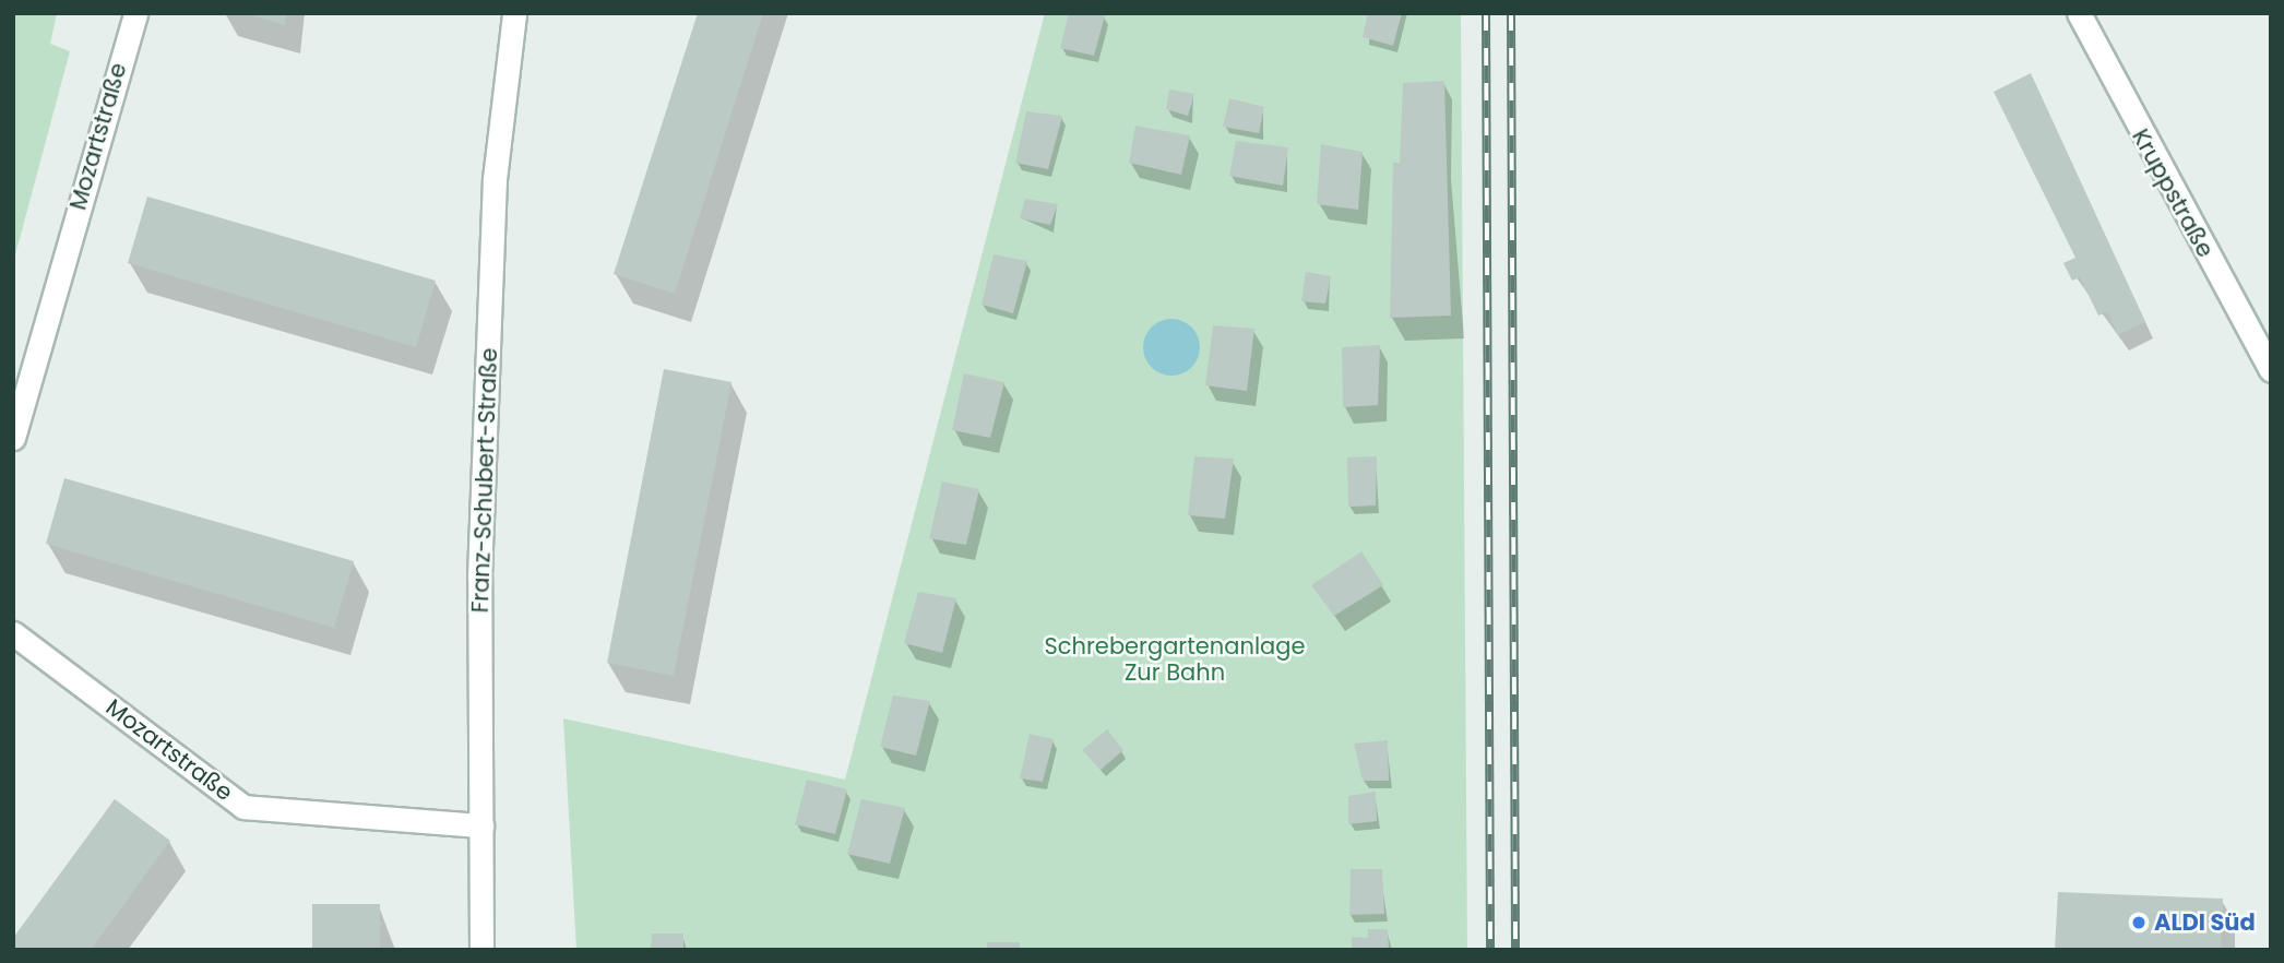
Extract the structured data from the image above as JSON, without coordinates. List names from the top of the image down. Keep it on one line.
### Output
{"streets":{"street":["Mozartstraße","Kruppstraße","Franz-Schubert-Straße"]},"crossings":[["Mozartstraße","Franz-Schubert-Straße"]],"parks":["Schrebergartenanlage Zur Bahn"],"places":["ALDI Süd"]}
